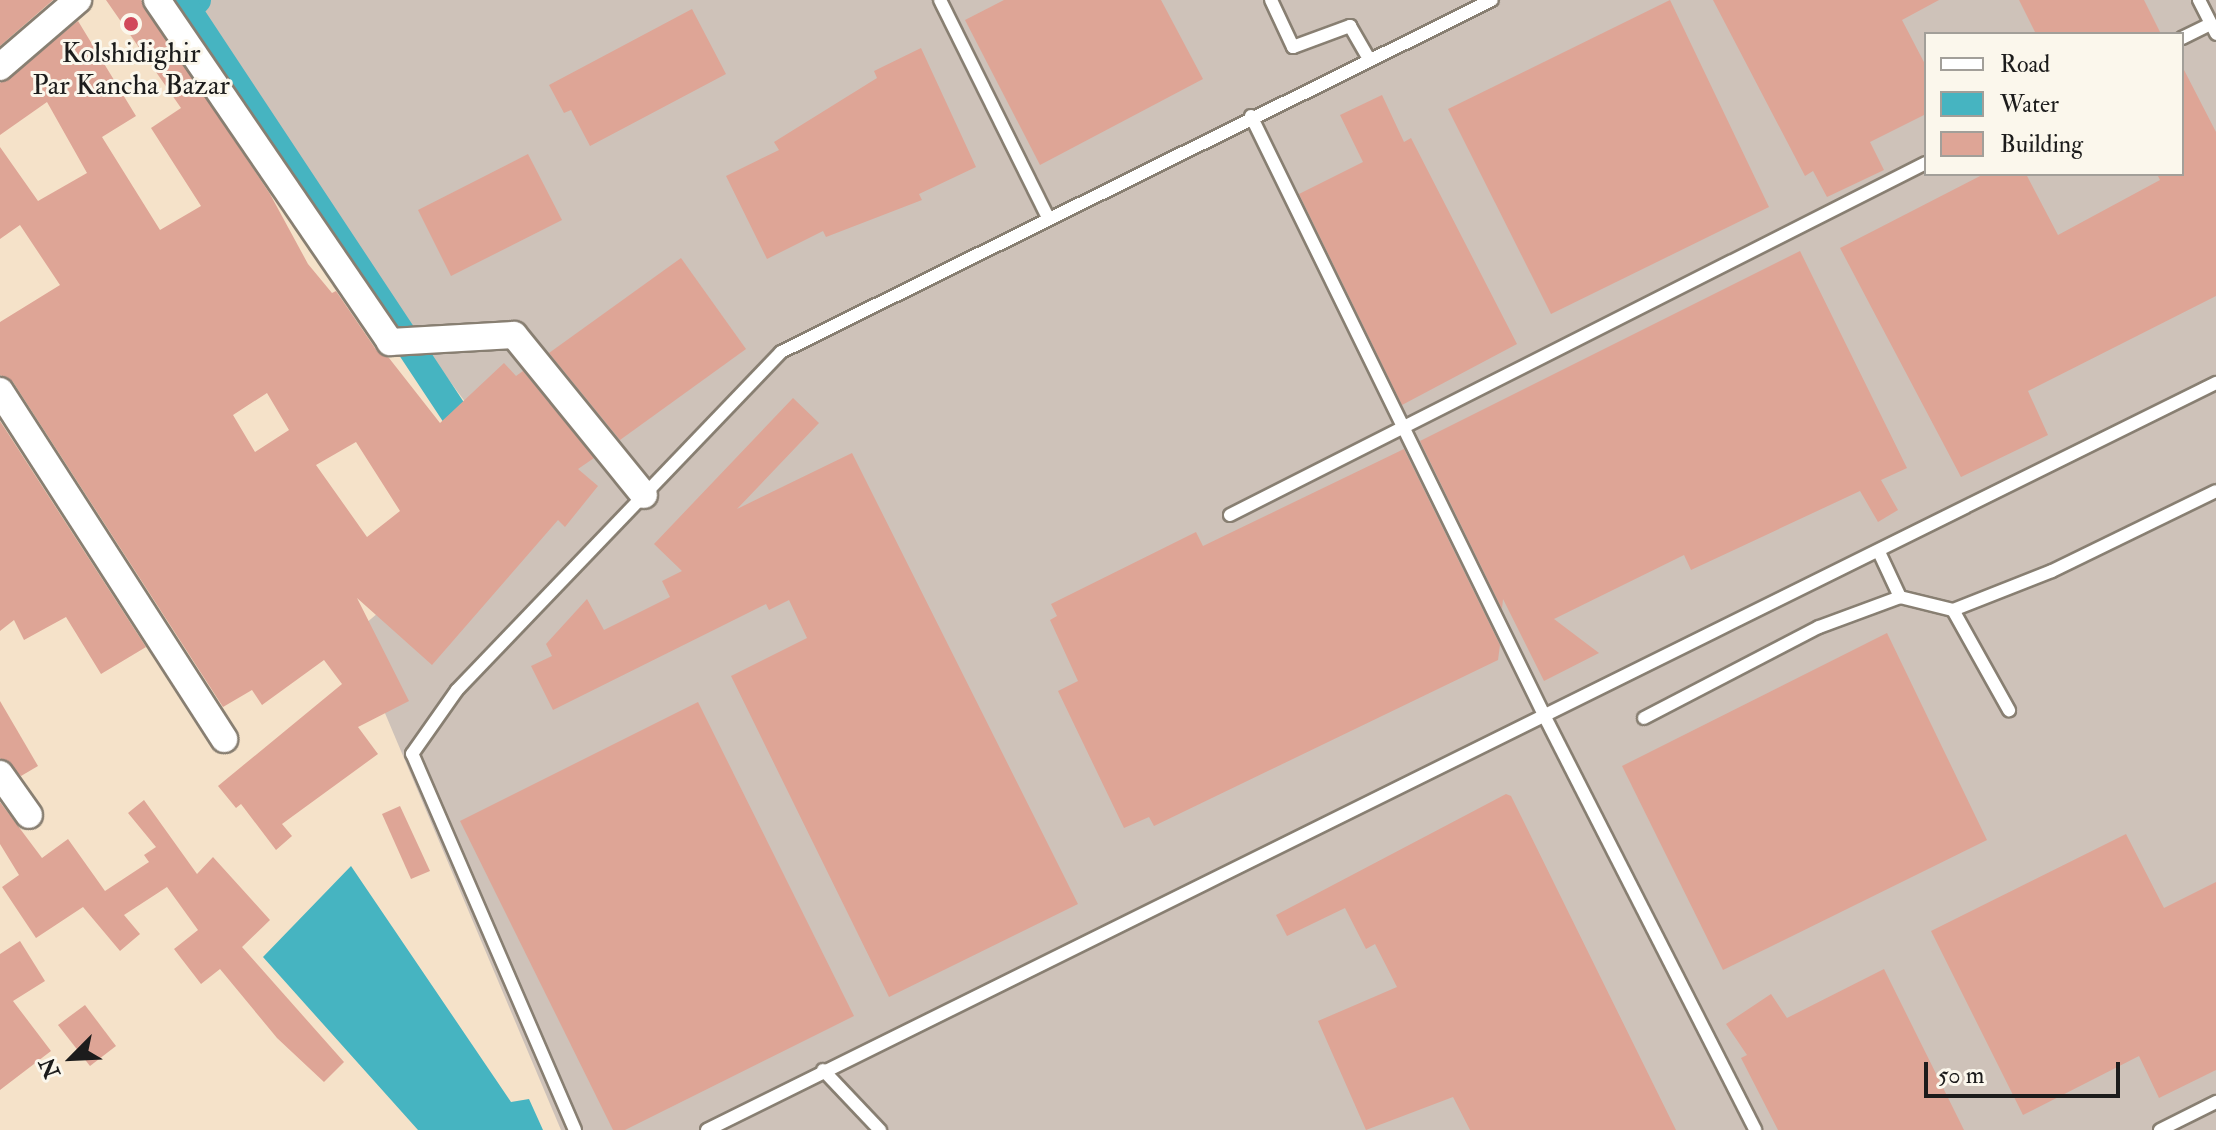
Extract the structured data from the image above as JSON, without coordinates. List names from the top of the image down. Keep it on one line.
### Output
{"places":["Kolshidighir Par Kancha Bazar"],"legend":["Road","Water","Building"],"scale_bar":"50 m","north":"bottom left"}
